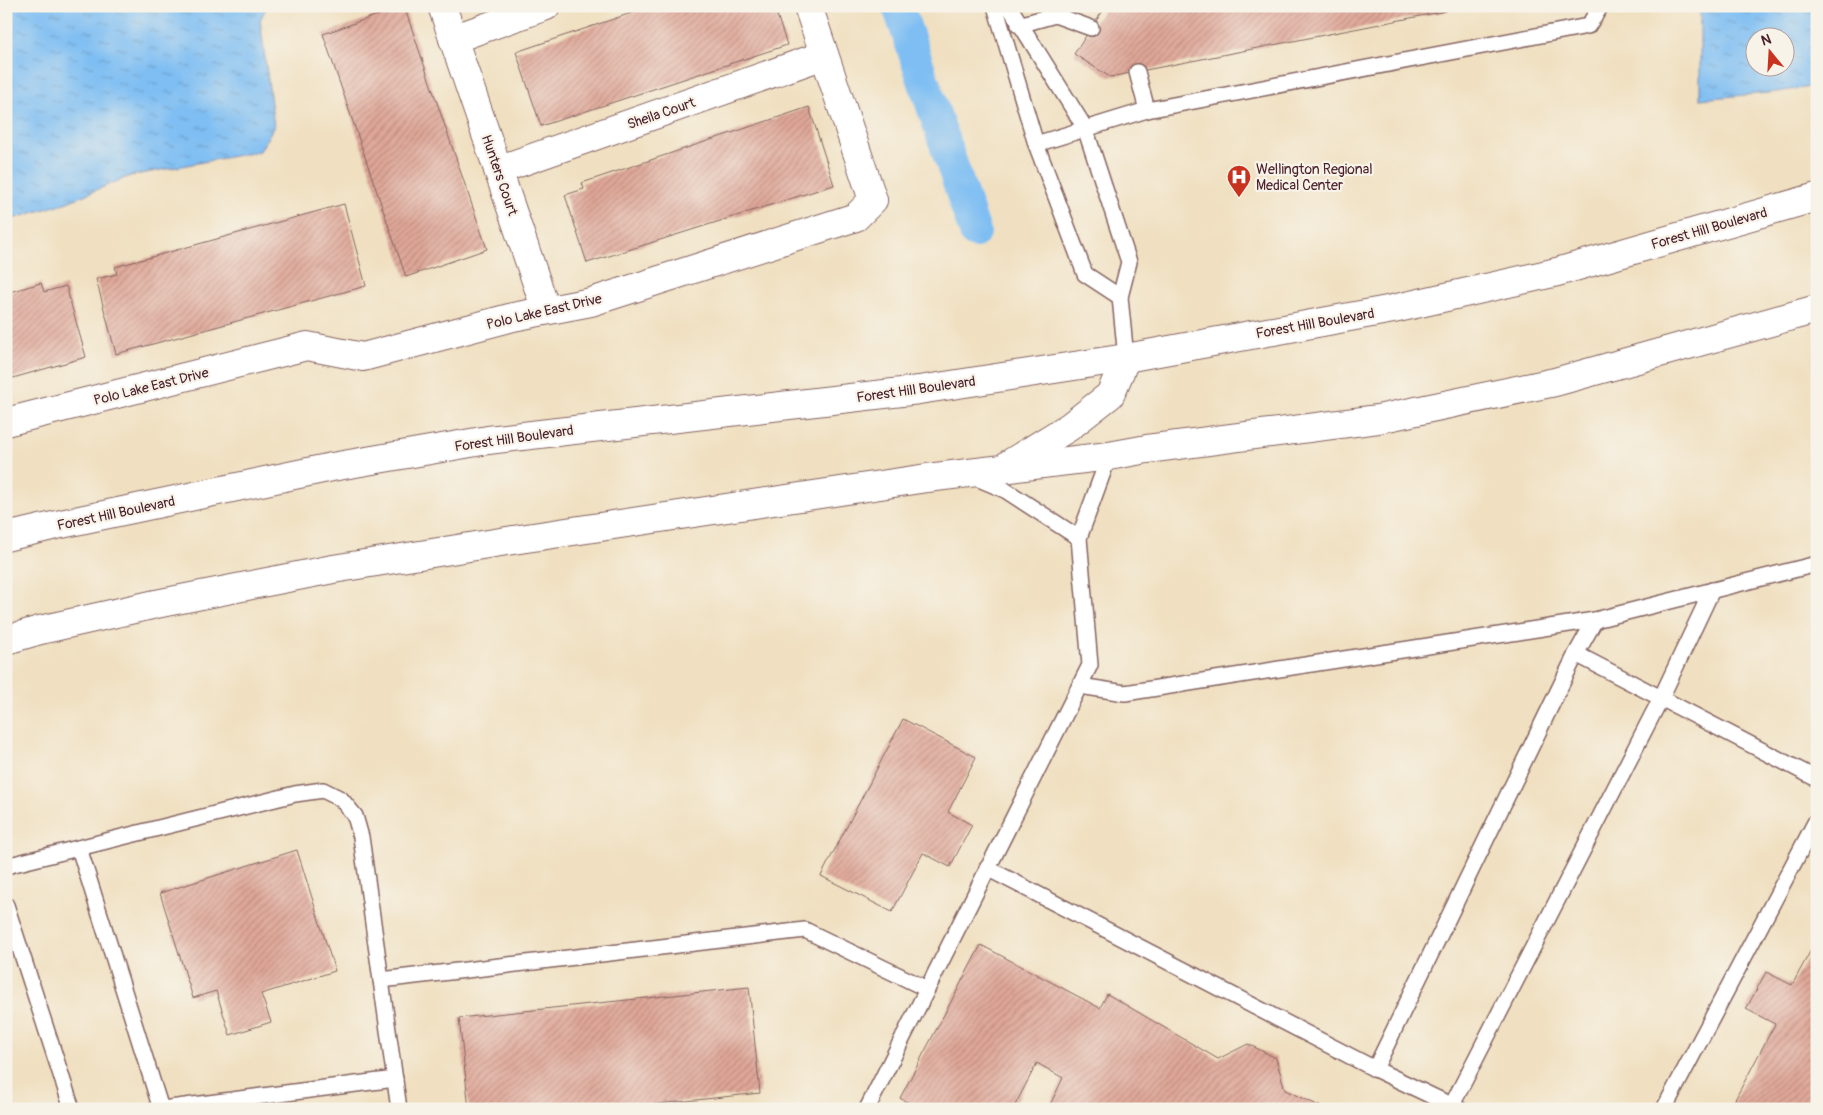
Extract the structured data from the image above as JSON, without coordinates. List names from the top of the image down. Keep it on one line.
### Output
{"streets":{"main road":["Sheila Court","Hunters Court","Forest Hill Boulevard","Polo Lake East Drive"]},"crossings":[["Sheila Court","Hunters Court"],["Sheila Court","Polo Lake East Drive"],["Hunters Court","Polo Lake East Drive"]],"places":{"hospital":["Wellington Regional Medical Center"]},"north":"top"}
